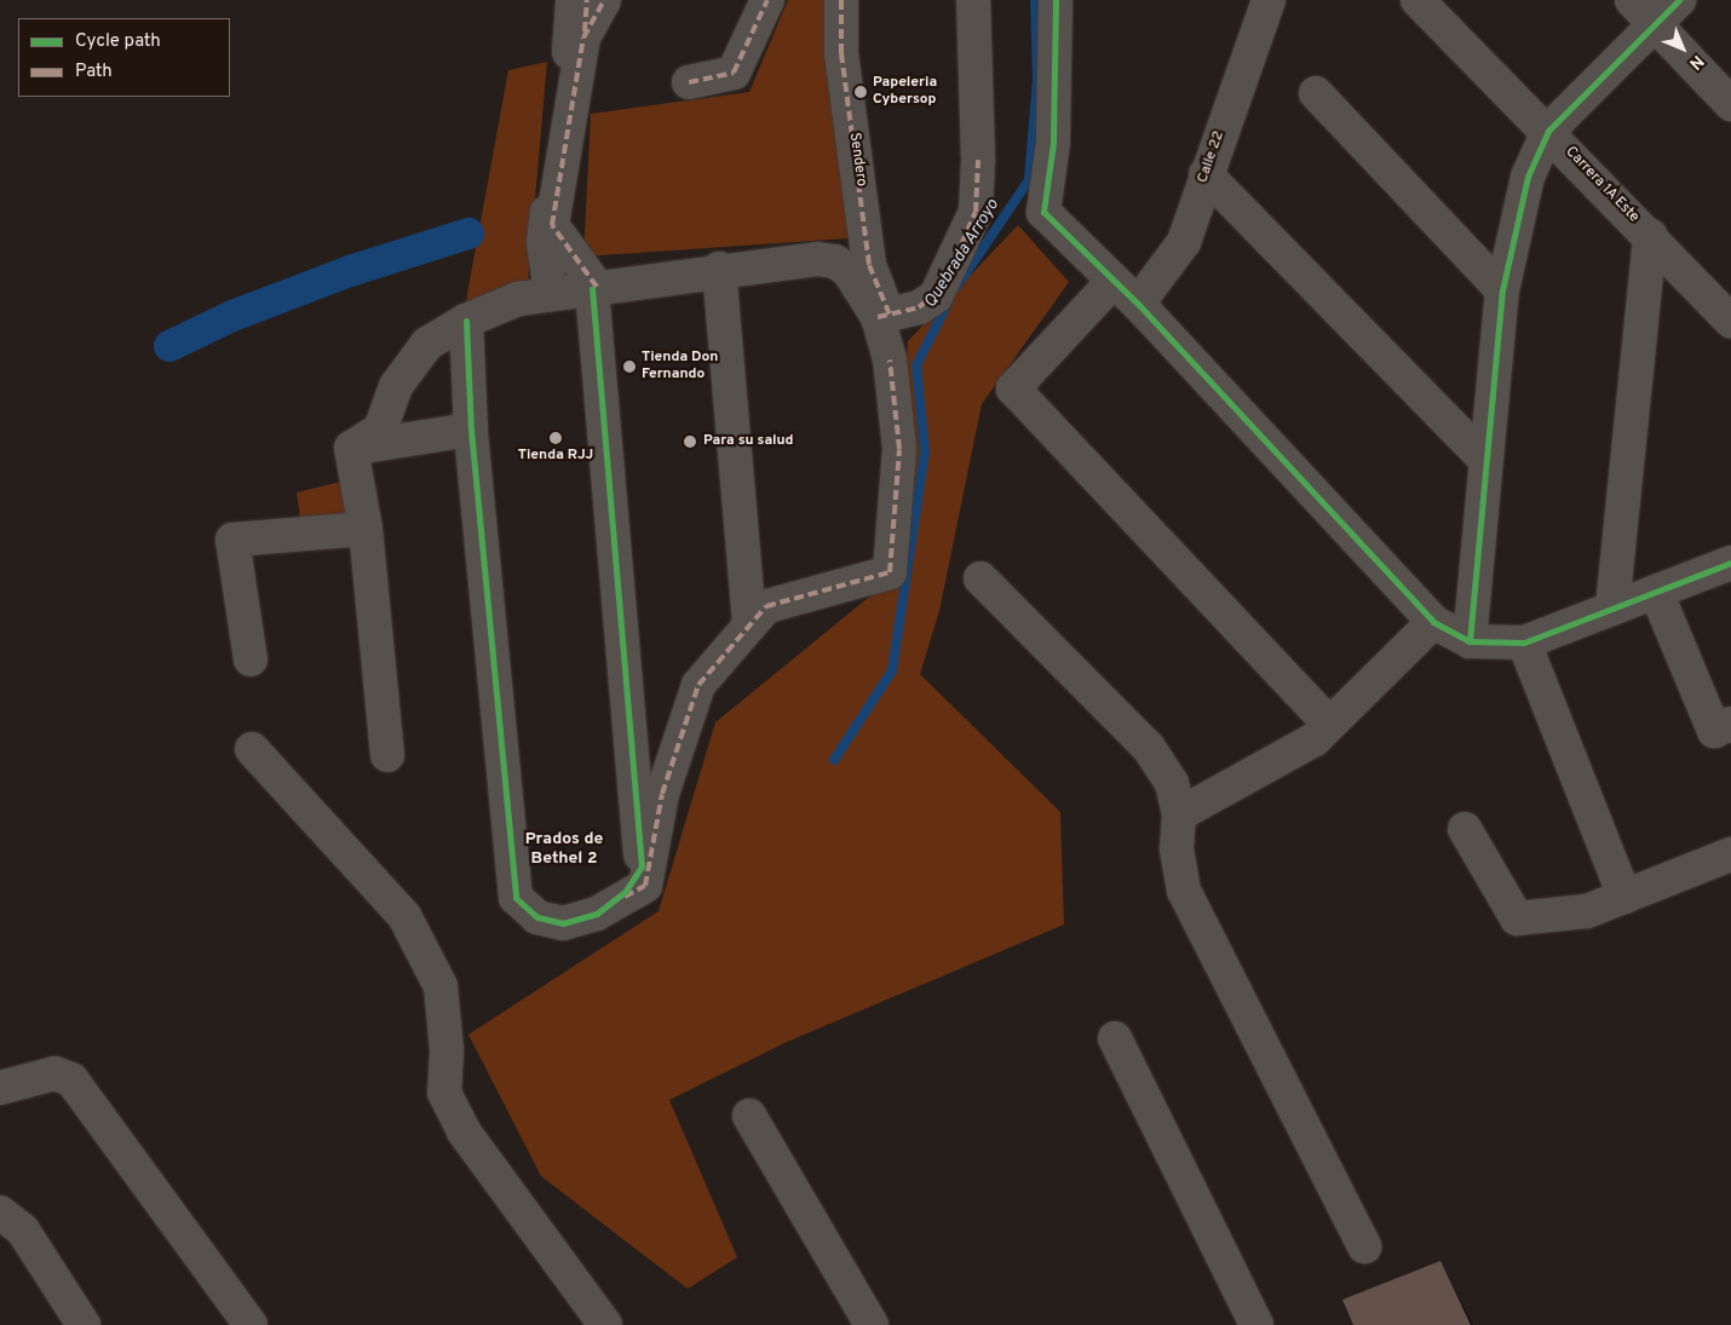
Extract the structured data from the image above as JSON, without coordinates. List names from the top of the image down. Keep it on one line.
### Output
{"streets":{"street":["Calle 22","Sendero","Carrera 1A Este"]},"districts":["Prados de Bethel 2"],"water":["Quebrada Arroyo"],"places":["Papeleria Cybersop","Tienda Don Fernando","Tienda RJJ","Para su salud"],"legend":["Cycle path","Path"],"north":"bottom right"}
